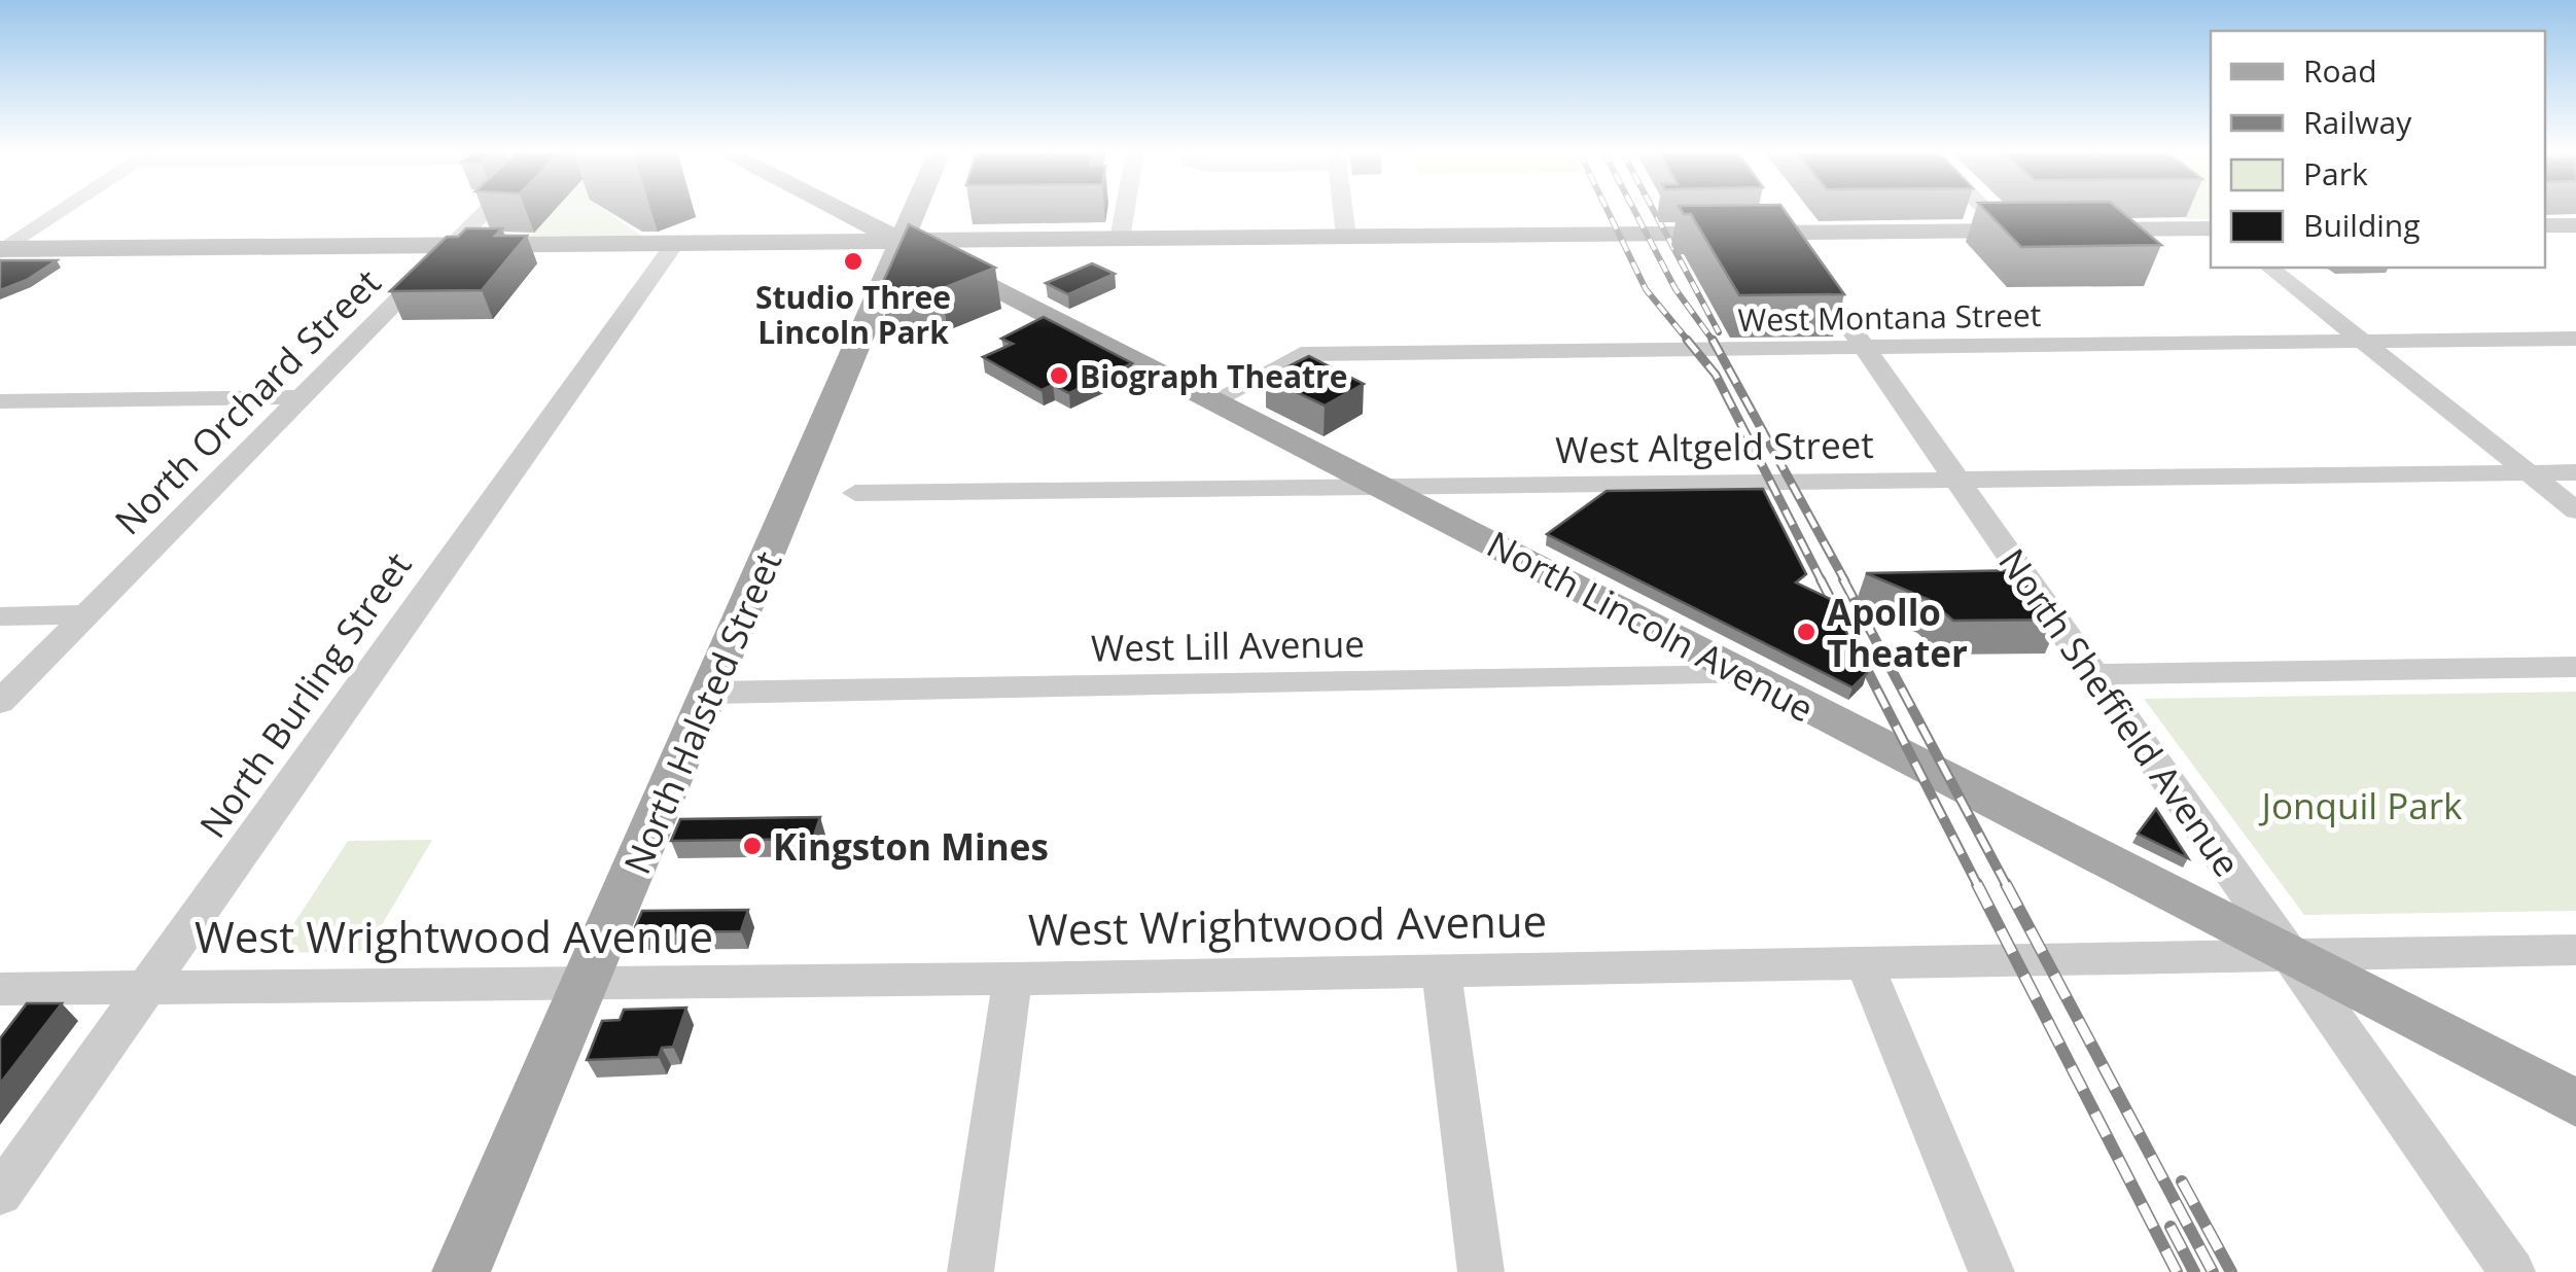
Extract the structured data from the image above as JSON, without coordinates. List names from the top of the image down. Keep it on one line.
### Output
{"streets":{"main road":["North Lincoln Avenue","North Halsted Street"],"street":["West Montana Street","North Orchard Street","West Altgeld Street","West Lill Avenue","North Burling Street","North Sheffield Avenue","West Wrightwood Avenue"]},"crossings":[["West Montana Street","North Lincoln Avenue"],["West Montana Street","North Sheffield Avenue"],["West Altgeld Street","North Lincoln Avenue"],["West Altgeld Street","North Sheffield Avenue"],["North Lincoln Avenue","West Lill Avenue"],["North Lincoln Avenue","North Halsted Street"],["North Lincoln Avenue","North Sheffield Avenue"],["North Lincoln Avenue","West Wrightwood Avenue"],["West Lill Avenue","North Halsted Street"],["North Burling Street","West Wrightwood Avenue"],["North Halsted Street","West Wrightwood Avenue"],["North Sheffield Avenue","West Wrightwood Avenue"]],"parks":["Jonquil Park"],"places":["Studio Three Lincoln Park","Biograph Theatre","Apollo Theater","Kingston Mines"],"legend":["Road","Railway","Park","Building"]}
